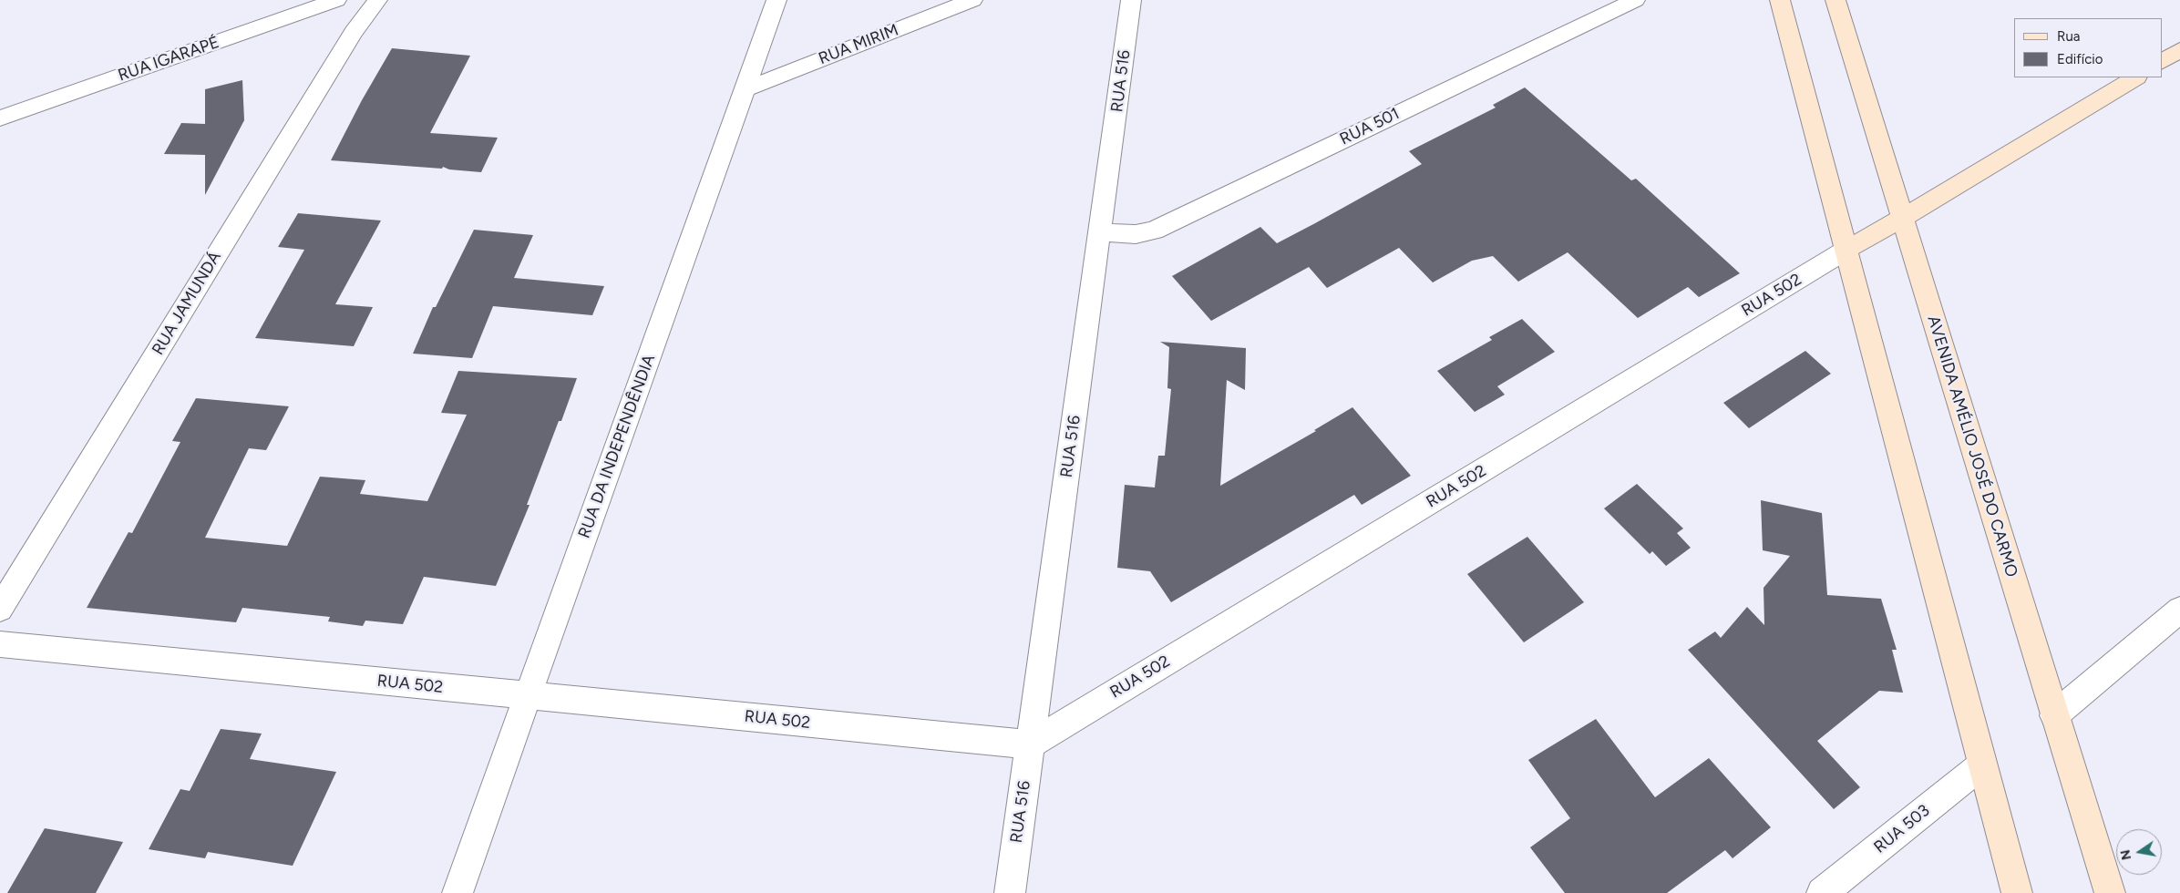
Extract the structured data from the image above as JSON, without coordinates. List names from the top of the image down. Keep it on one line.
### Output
{"streets":{"street":["RUA MIRIM","RUA IGARAPÉ","RUA 516","RUA 501","RUA 502","RUA JAMUNDÁ","RUA DA INDEPENDÊNDIA","AVENIDA AMÉLIO JOSÉ DO CARMO","RUA 503"]},"crossings":[["RUA MIRIM","RUA DA INDEPENDÊNDIA"],["RUA 516","RUA 501"],["RUA 516","RUA 502"],["RUA 502","RUA DA INDEPENDÊNDIA"],["RUA 502","AVENIDA AMÉLIO JOSÉ DO CARMO"]],"legend":["Rua","Edifício"],"north":"left"}
